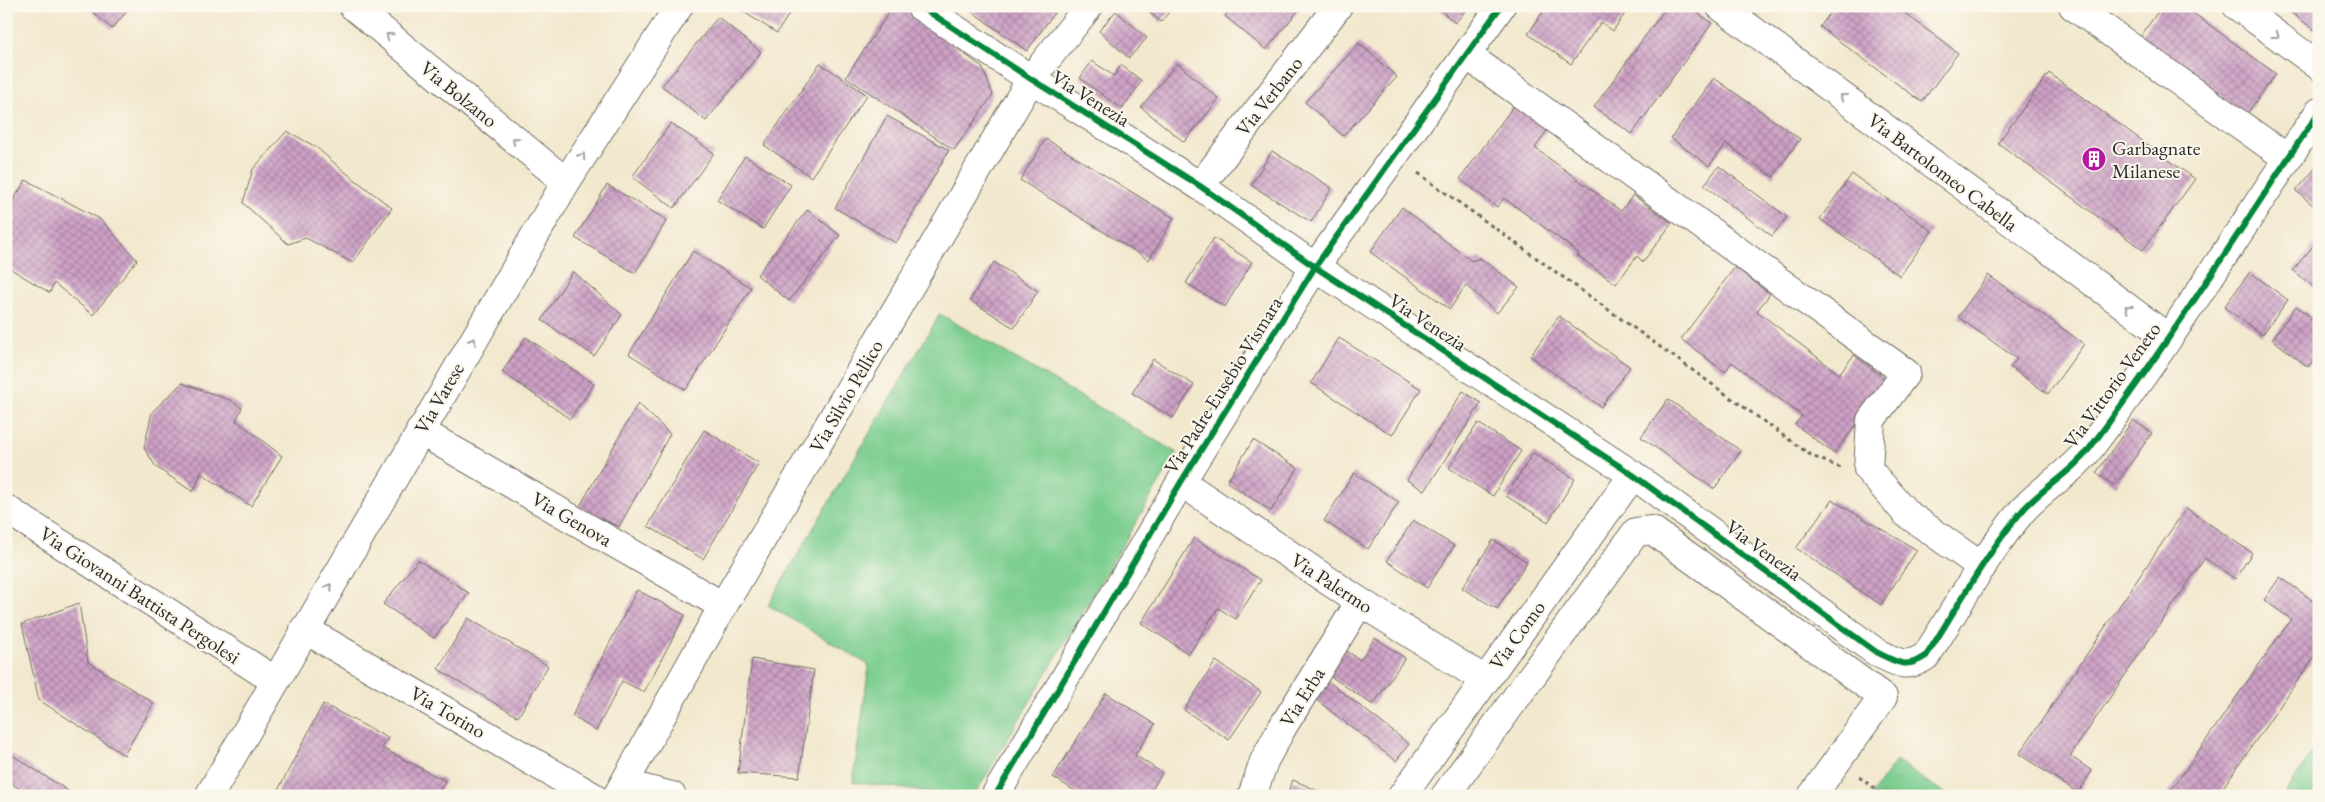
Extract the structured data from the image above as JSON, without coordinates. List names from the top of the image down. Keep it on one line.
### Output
{"streets":{"street":["Via Bolzano","Via Verbano","Via Venezia","Via Bartolomeo Cabella","Via Padre Eusebio Vismara","Via Vittorio Veneto","Via Silvio Pellico","Via Varese","Via Genova","Via Palermo","Via Giovanni Battista Pergolesi","Via Como","Via Erba","Via Torino"]},"crossings":[["Via Bolzano","Via Varese"],["Via Verbano","Via Venezia"],["Via Venezia","Via Padre Eusebio Vismara"],["Via Venezia","Via Vittorio Veneto"],["Via Venezia","Via Silvio Pellico"],["Via Venezia","Via Como"],["Via Bartolomeo Cabella","Via Vittorio Veneto"],["Via Padre Eusebio Vismara","Via Palermo"],["Via Silvio Pellico","Via Genova"],["Via Varese","Via Genova"],["Via Varese","Via Giovanni Battista Pergolesi"],["Via Varese","Via Torino"],["Via Palermo","Via Como"],["Via Palermo","Via Erba"]],"one_way":["Via Bolzano","Via Varese"],"places":{"building":["Garbagnate Milanese"]}}
